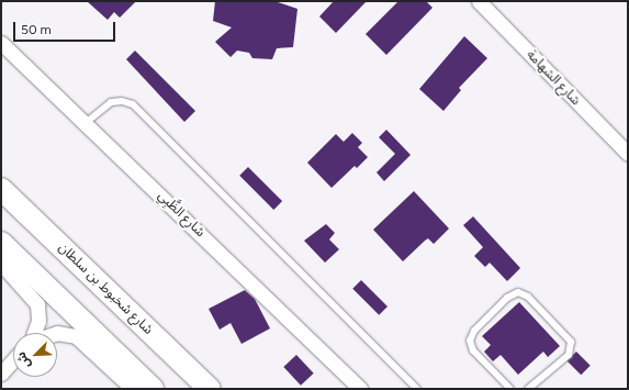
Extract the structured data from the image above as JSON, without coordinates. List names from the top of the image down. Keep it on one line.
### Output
{"streets":{"main road":["شارع شخبوط بن سلطان"],"street":["شارع الشهامة","شارع الظَّبِي"]},"scale_bar":"50 m","north":"bottom left"}
